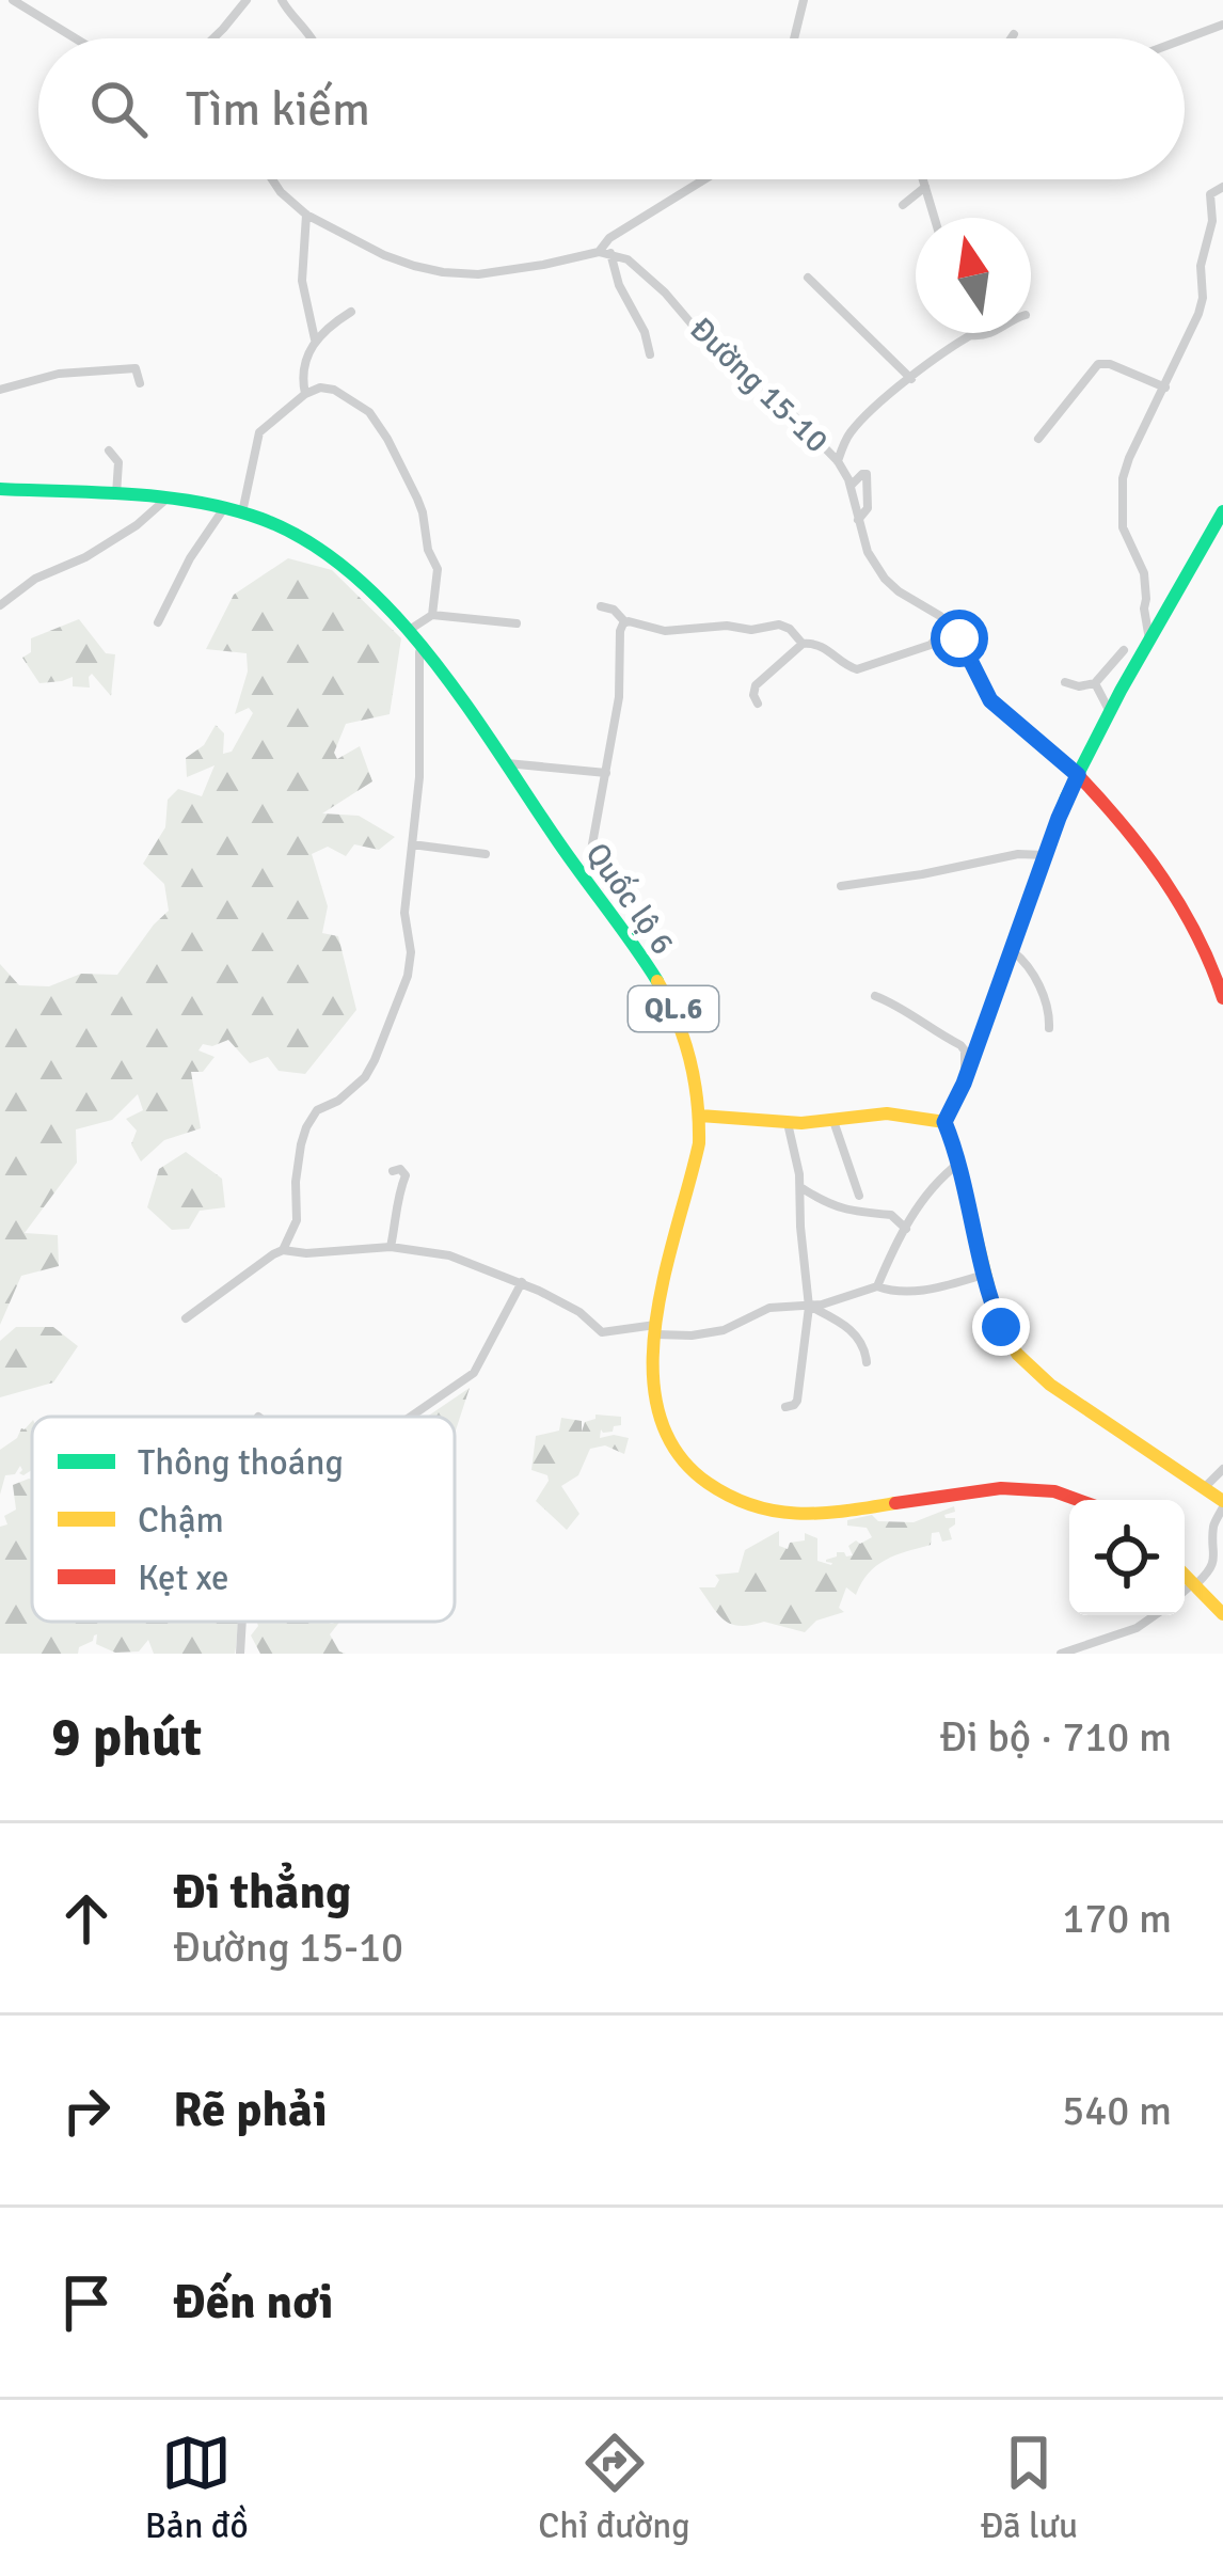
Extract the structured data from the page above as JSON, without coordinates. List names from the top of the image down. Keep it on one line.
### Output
{"streets":{"main road":["Quốc lộ 6","QL.6"],"street":["Đường 15-10"]},"legend":["Thông thoáng","Chậm","Kẹt xe"],"north":"top","page":{"search":"Tìm kiếm","heading":["9 phút","Đi bộ · 710 m"],"list":[["Đi thẳng","Đường 15-10","170 m"],["Rẽ phải","540 m"],"Đến nơi"],"nav":["Bản đồ","Chỉ đường","Đã lưu"]}}
